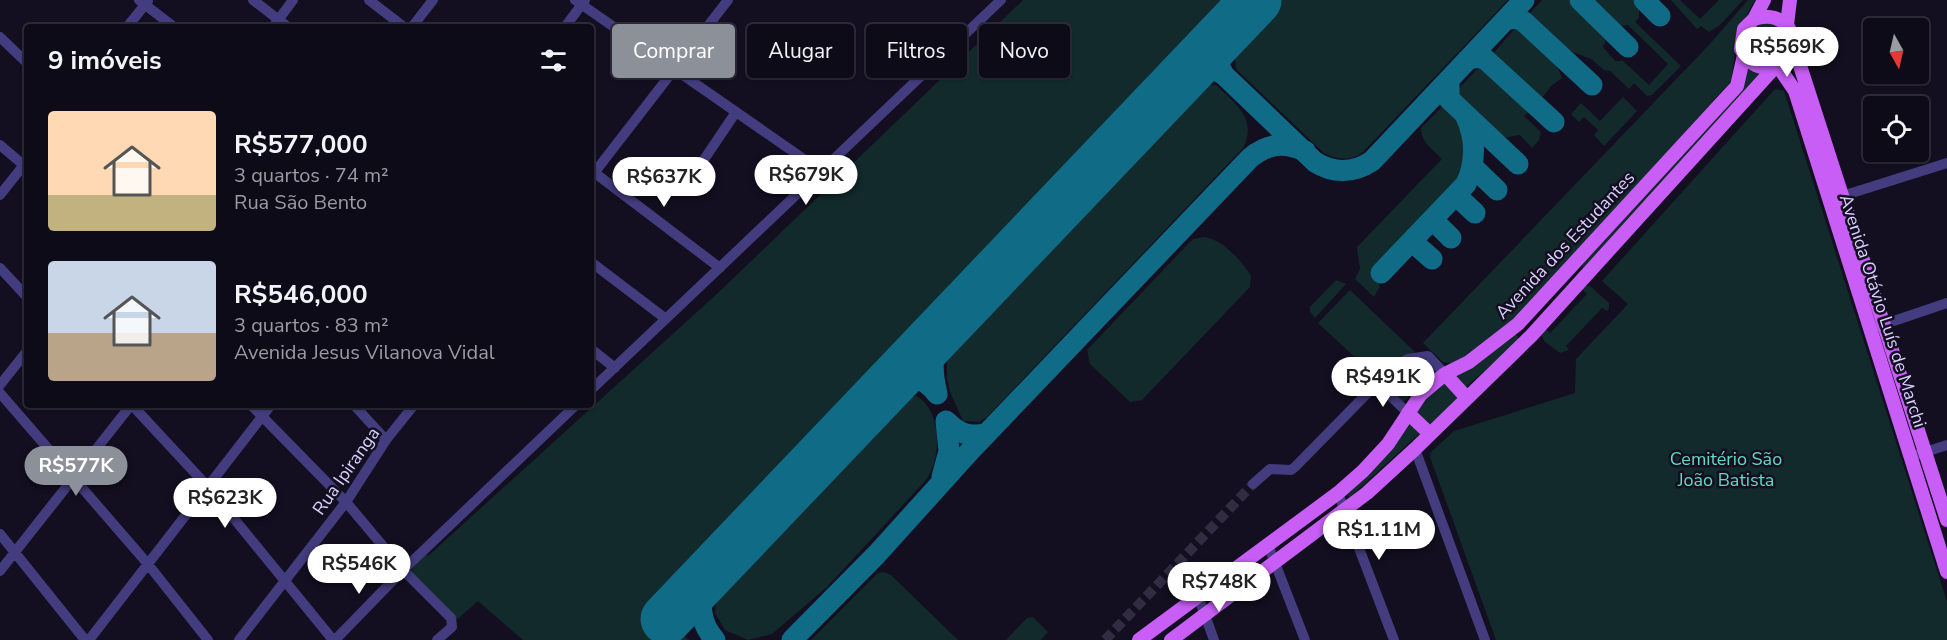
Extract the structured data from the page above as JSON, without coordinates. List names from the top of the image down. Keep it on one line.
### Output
{"streets":{"main road":["Avenida dos Estudantes","Avenida Otávio Luís de Marchi"],"street":["Rua Ipiranga"]},"crossings":[["Avenida dos Estudantes","Avenida Otávio Luís de Marchi"]],"parks":["Cemitério São João Batista"],"north":"bottom","page":{"chip":["Comprar","Alugar","Filtros","Novo"],"heading":"9 imóveis","price":["R$569K","R$679K","R$637K","R$491K","R$577K","R$623K","R$1.11M","R$546K","R$748K"],"list":[{"name":"R$577,000","note":"3 quartos · 74 m² · Rua São Bento"},{"name":"R$546,000","note":"3 quartos · 83 m² · Avenida Jesus Vilanova Vidal"}]}}
